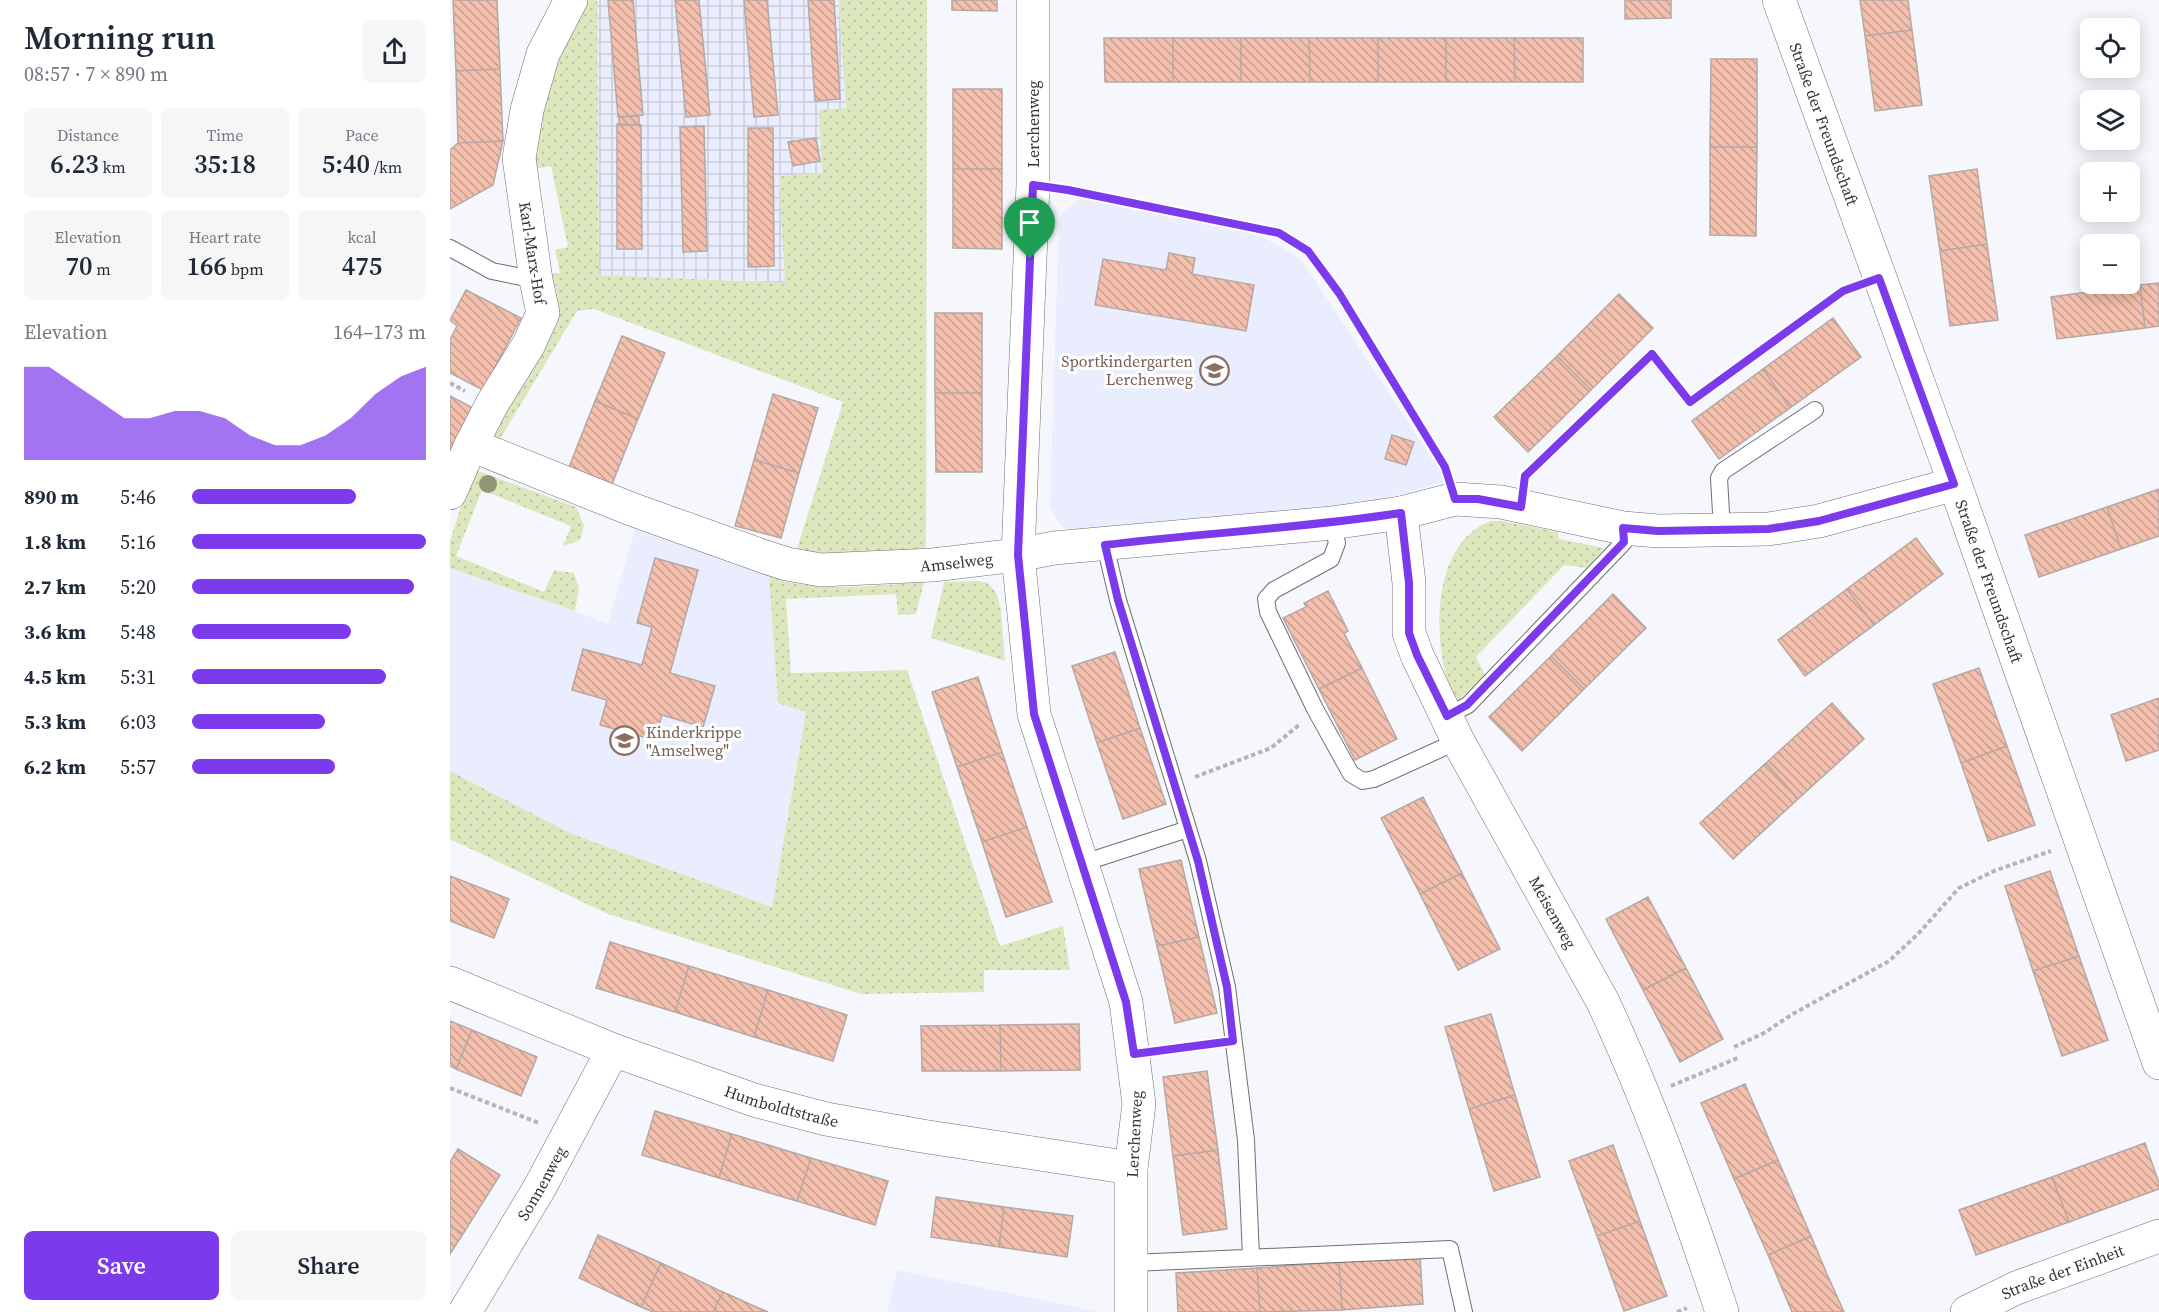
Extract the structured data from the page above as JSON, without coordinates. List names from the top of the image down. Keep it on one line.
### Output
{"streets":{"street":["Lerchenweg","Straße der Freundschaft","Karl-Marx-Hof","Amselweg","Meisenweg","Humboldtstraße","Sonnenweg","Straße der Einheit"]},"crossings":[["Lerchenweg","Amselweg"],["Lerchenweg","Humboldtstraße"],["Straße der Freundschaft","Amselweg"],["Karl-Marx-Hof","Amselweg"],["Amselweg","Meisenweg"],["Humboldtstraße","Sonnenweg"]],"places":{"school or university":["Sportkindergarten Lerchenweg","Kinderkrippe \"Amselweg\""]},"page":{"heading":["Morning run","08:57 · 7 × 890 m"],"map_buttons":["+","−"],"stats":[["Distance","6.23 km"],["Time","35:18"],["Pace","5:40 /km"],["Elevation","70 m"],["Heart rate","166 bpm"],["kcal","475"]],"chart":["Elevation","164–173 m"],"list":[{"name":"890 m","note":"5:46"},{"name":"1.8 km","note":"5:16"},{"name":"2.7 km","note":"5:20"},{"name":"3.6 km","note":"5:48"},{"name":"4.5 km","note":"5:31"},{"name":"5.3 km","note":"6:03"},{"name":"6.2 km","note":"5:57"}],"buttons":["Save","Share"]}}
